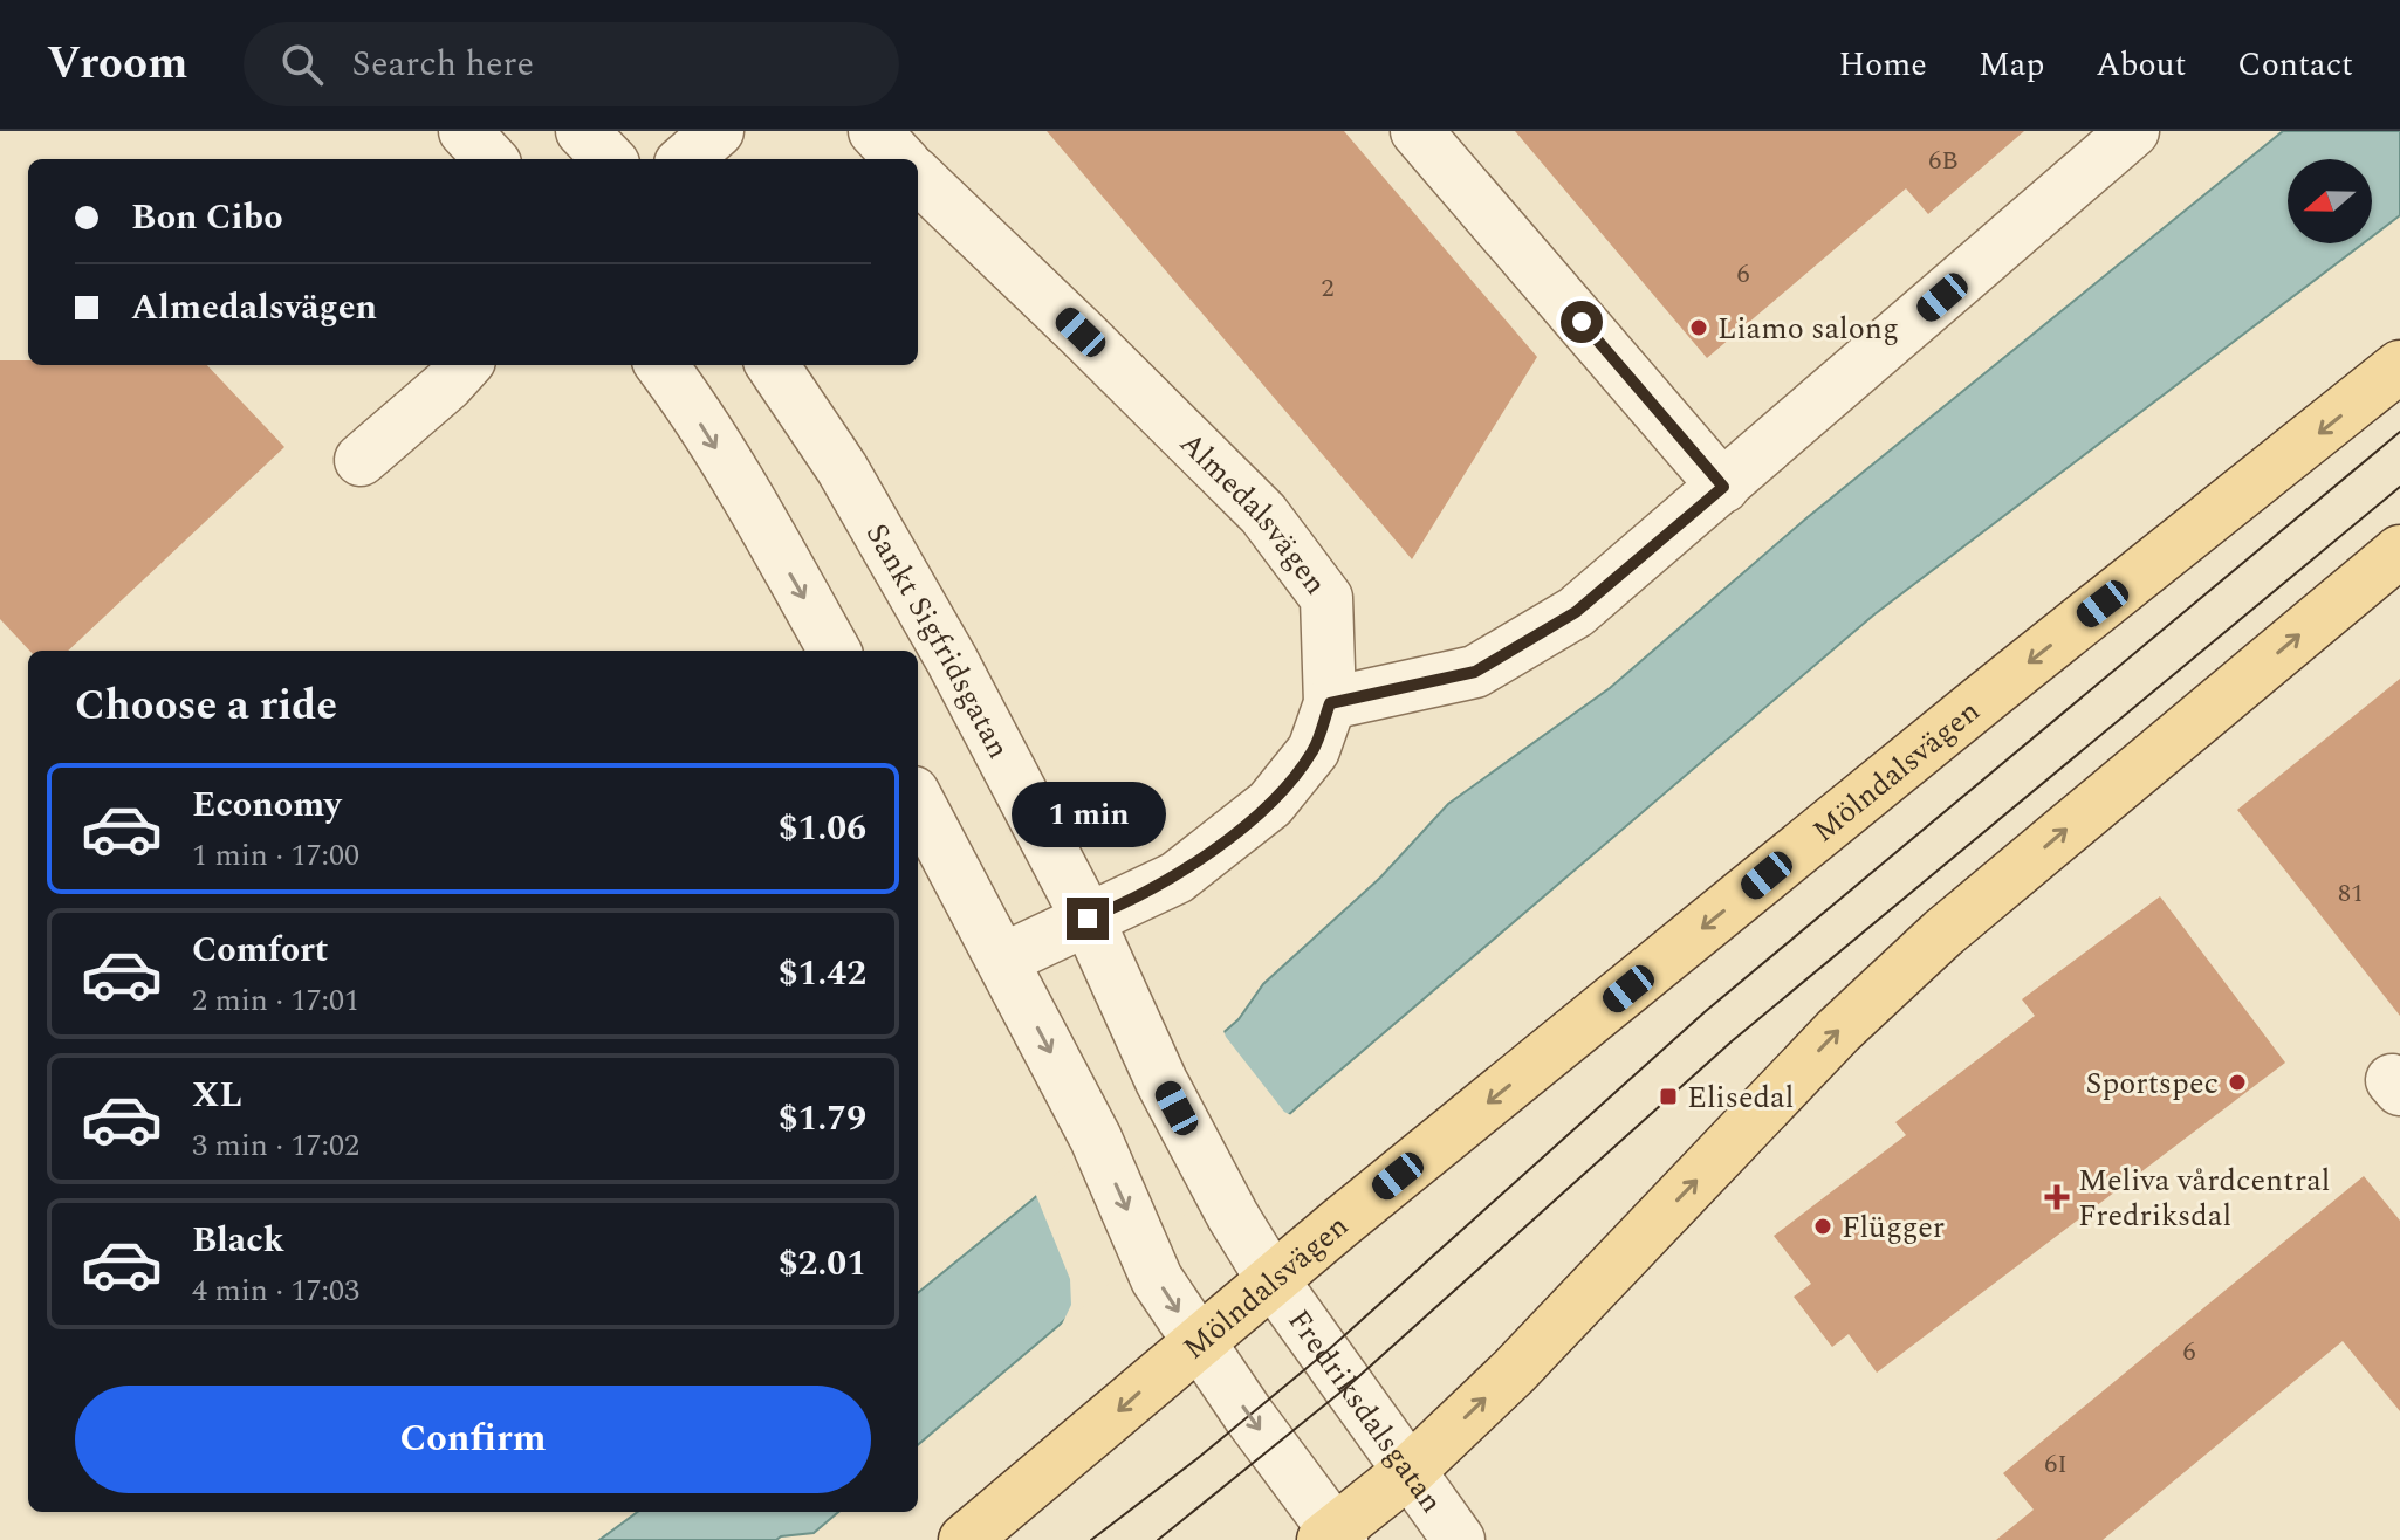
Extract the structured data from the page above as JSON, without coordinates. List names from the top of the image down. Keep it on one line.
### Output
{"streets":{"main road":["Mölndalsvägen"],"street":["Almedalsvägen","Sankt Sigfridsgatan","Fredriksdalsgatan"]},"crossings":[["Almedalsvägen","Sankt Sigfridsgatan"],["Sankt Sigfridsgatan","Mölndalsvägen"],["Sankt Sigfridsgatan","Fredriksdalsgatan"],["Mölndalsvägen","Fredriksdalsgatan"]],"places":{"other":["Liamo salong","Sportspec","Flügger"],"transit":["Elisedal"],"health":["Meliva vårdcentral Fredriksdal"]},"house_numbers":["6B","6","2","81","6","6I"],"north":"left","page":{"header":"Vroom","search":"Search here","nav":["Home","Map","About","Contact"],"banner":["Bon Cibo","Almedalsvägen"],"heading":"Choose a ride","list":[{"name":"Economy","note":"1 min · 17:00","value":"$1.06"},{"name":"Comfort","note":"2 min · 17:01","value":"$1.42"},{"name":"XL","note":"3 min · 17:02","value":"$1.79"},{"name":"Black","note":"4 min · 17:03","value":"$2.01"}],"bubble":"1 min","buttons":"Confirm"}}
